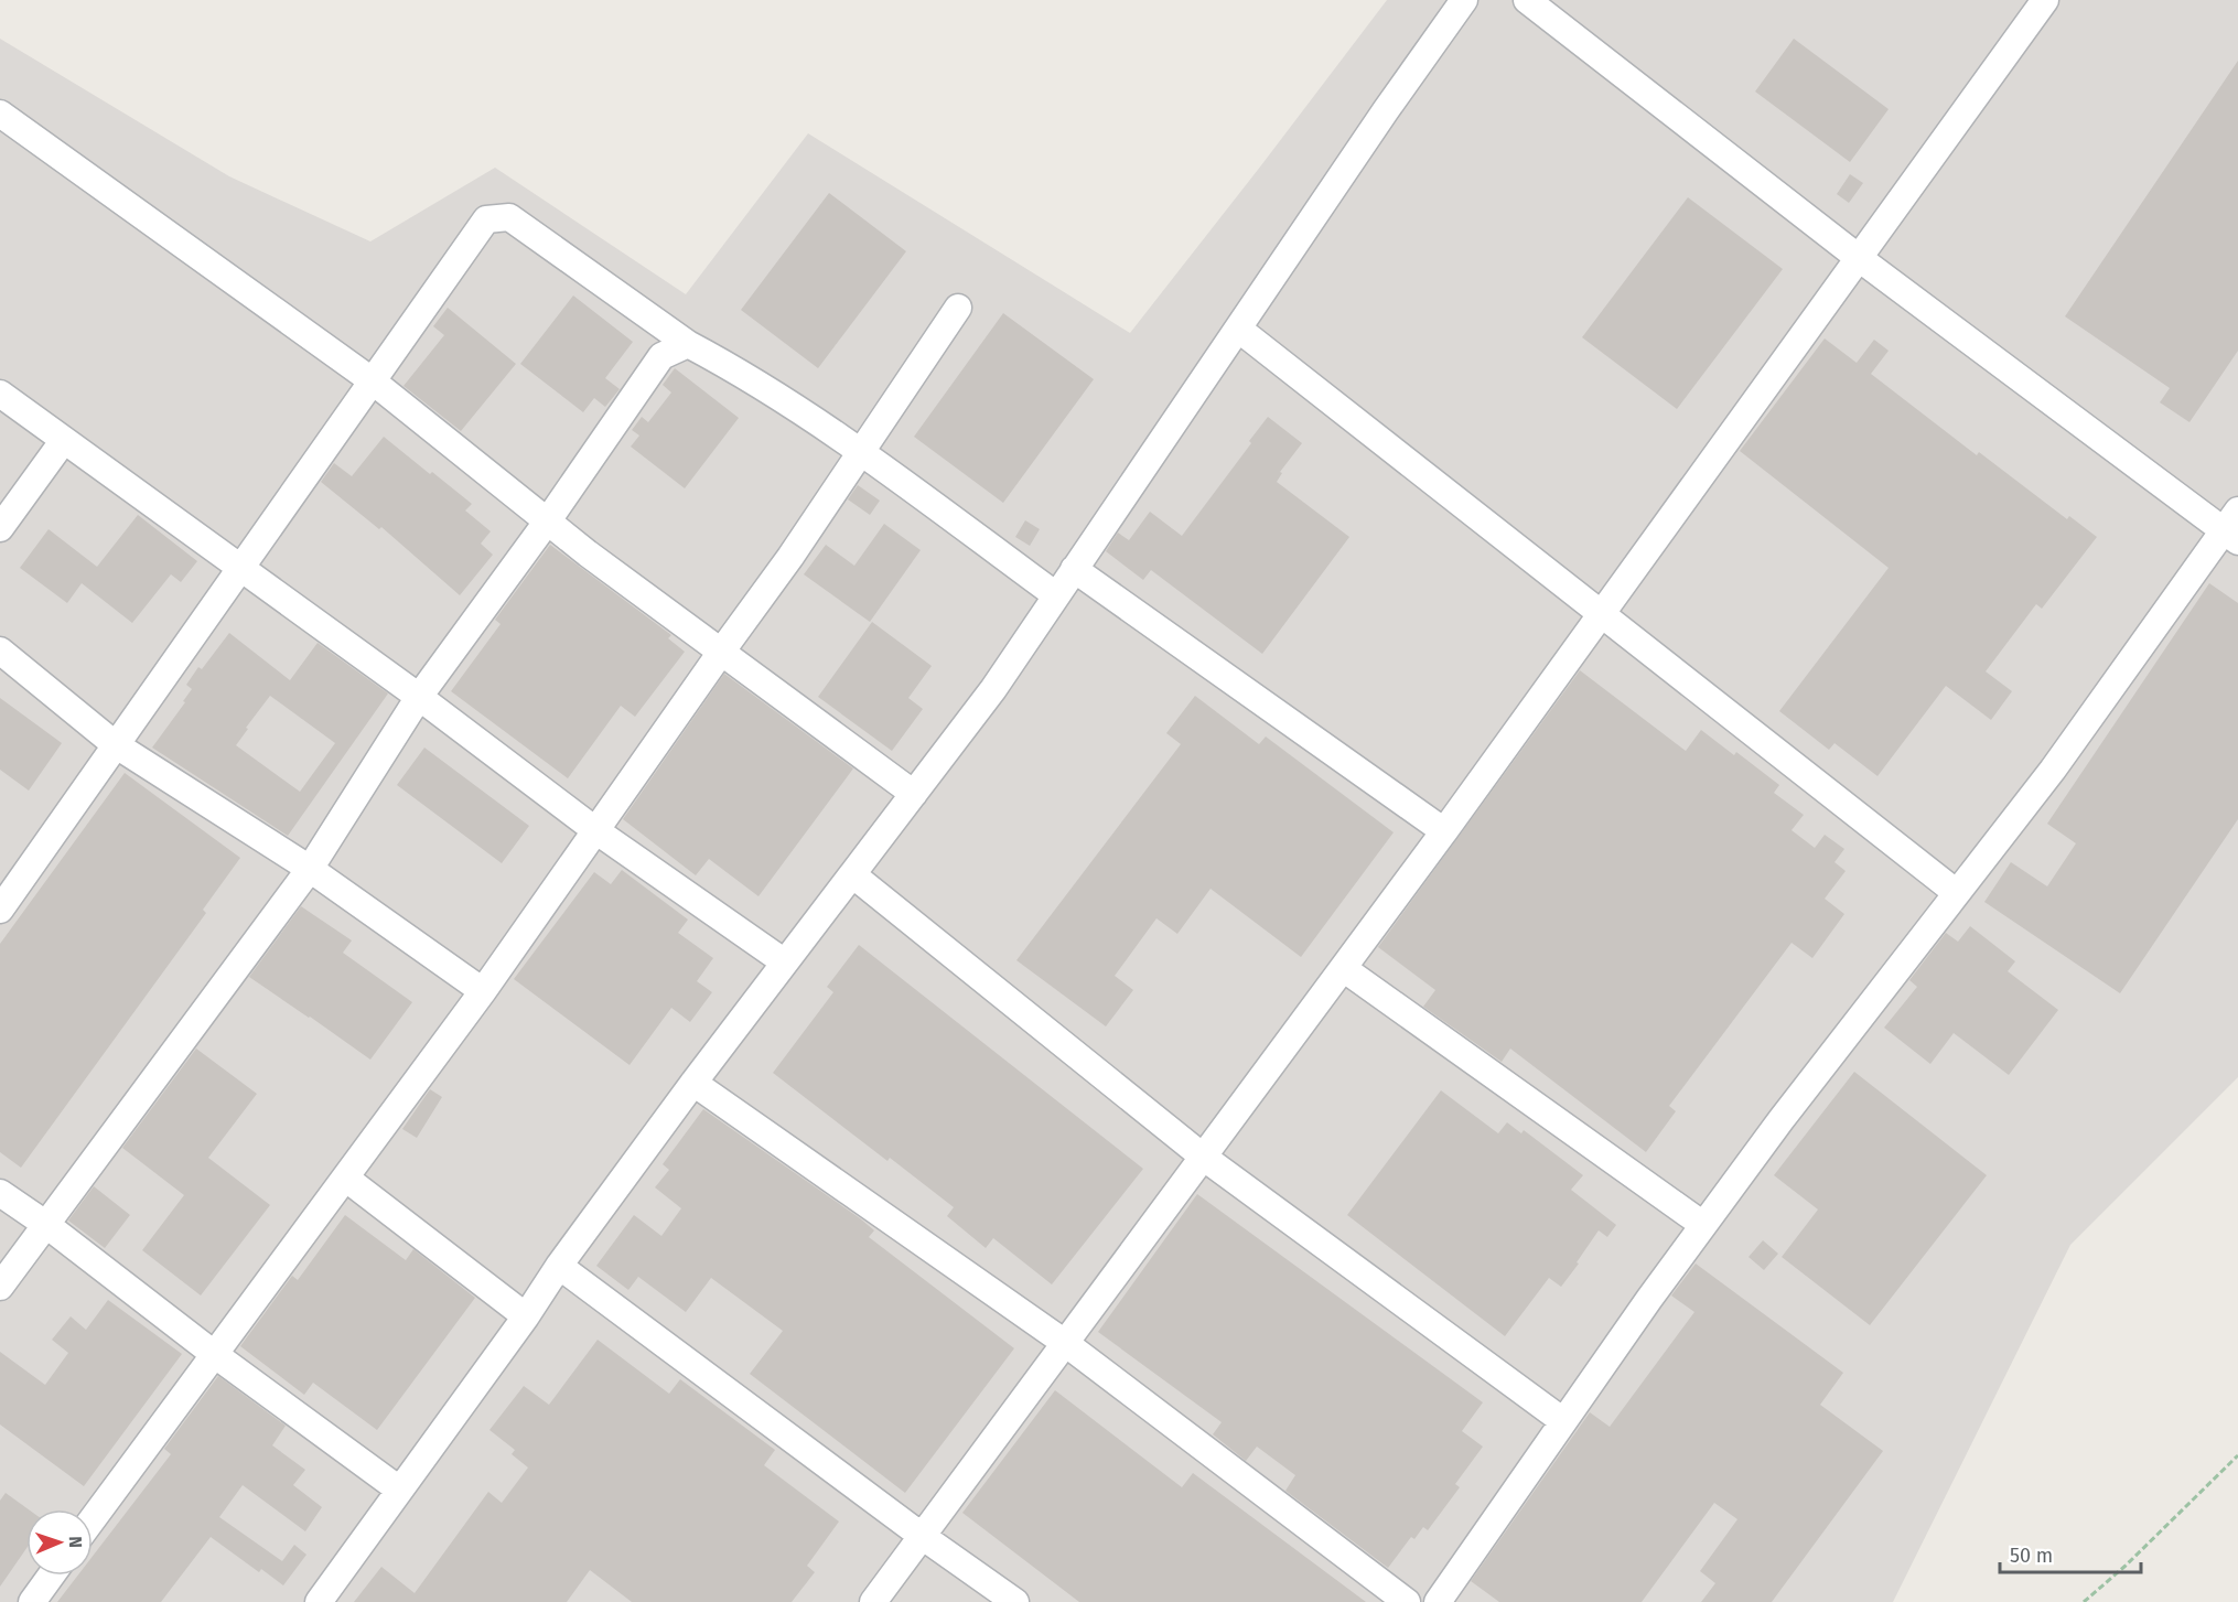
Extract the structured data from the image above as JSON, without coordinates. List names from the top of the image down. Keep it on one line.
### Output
{"scale_bar":"50 m","north":"right"}
